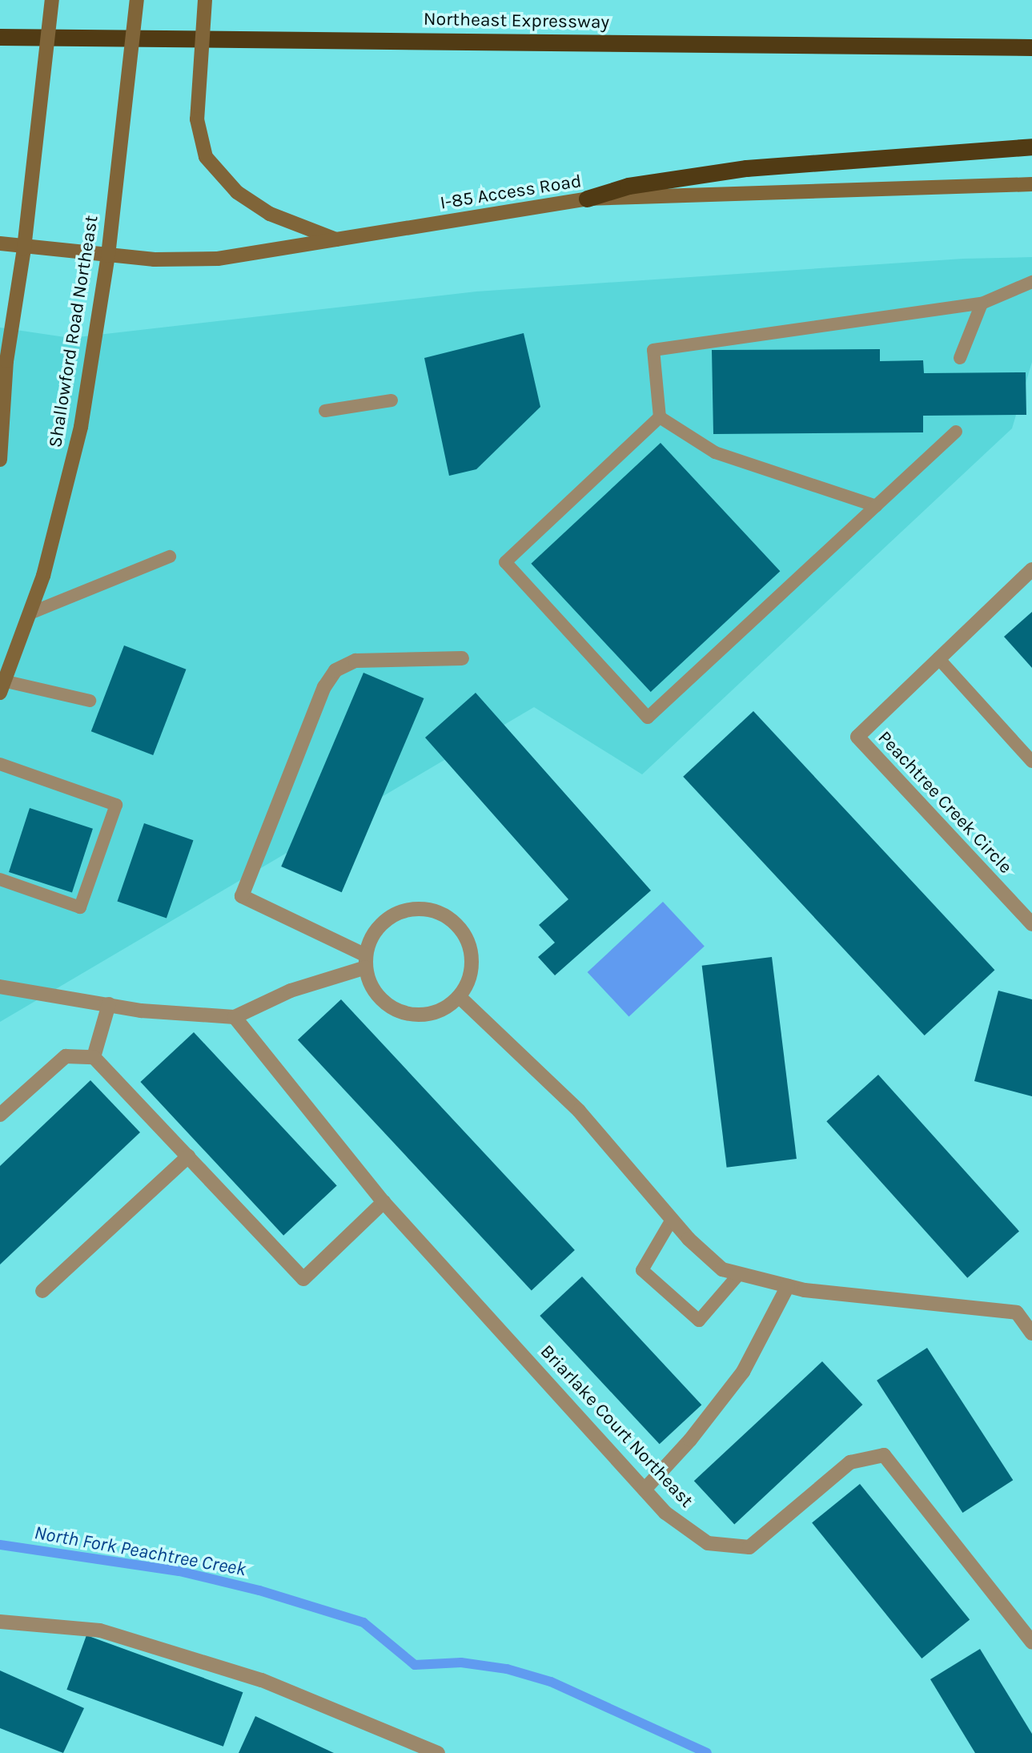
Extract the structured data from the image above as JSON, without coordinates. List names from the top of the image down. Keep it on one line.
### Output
{"streets":{"highway":["Northeast Expressway"],"main road":["I-85 Access Road","Shallowford Road Northeast"],"street":["Peachtree Creek Circle","Briarlake Court Northeast"]},"crossings":[["I-85 Access Road","Shallowford Road Northeast"]],"water":["North Fork Peachtree Creek"]}
